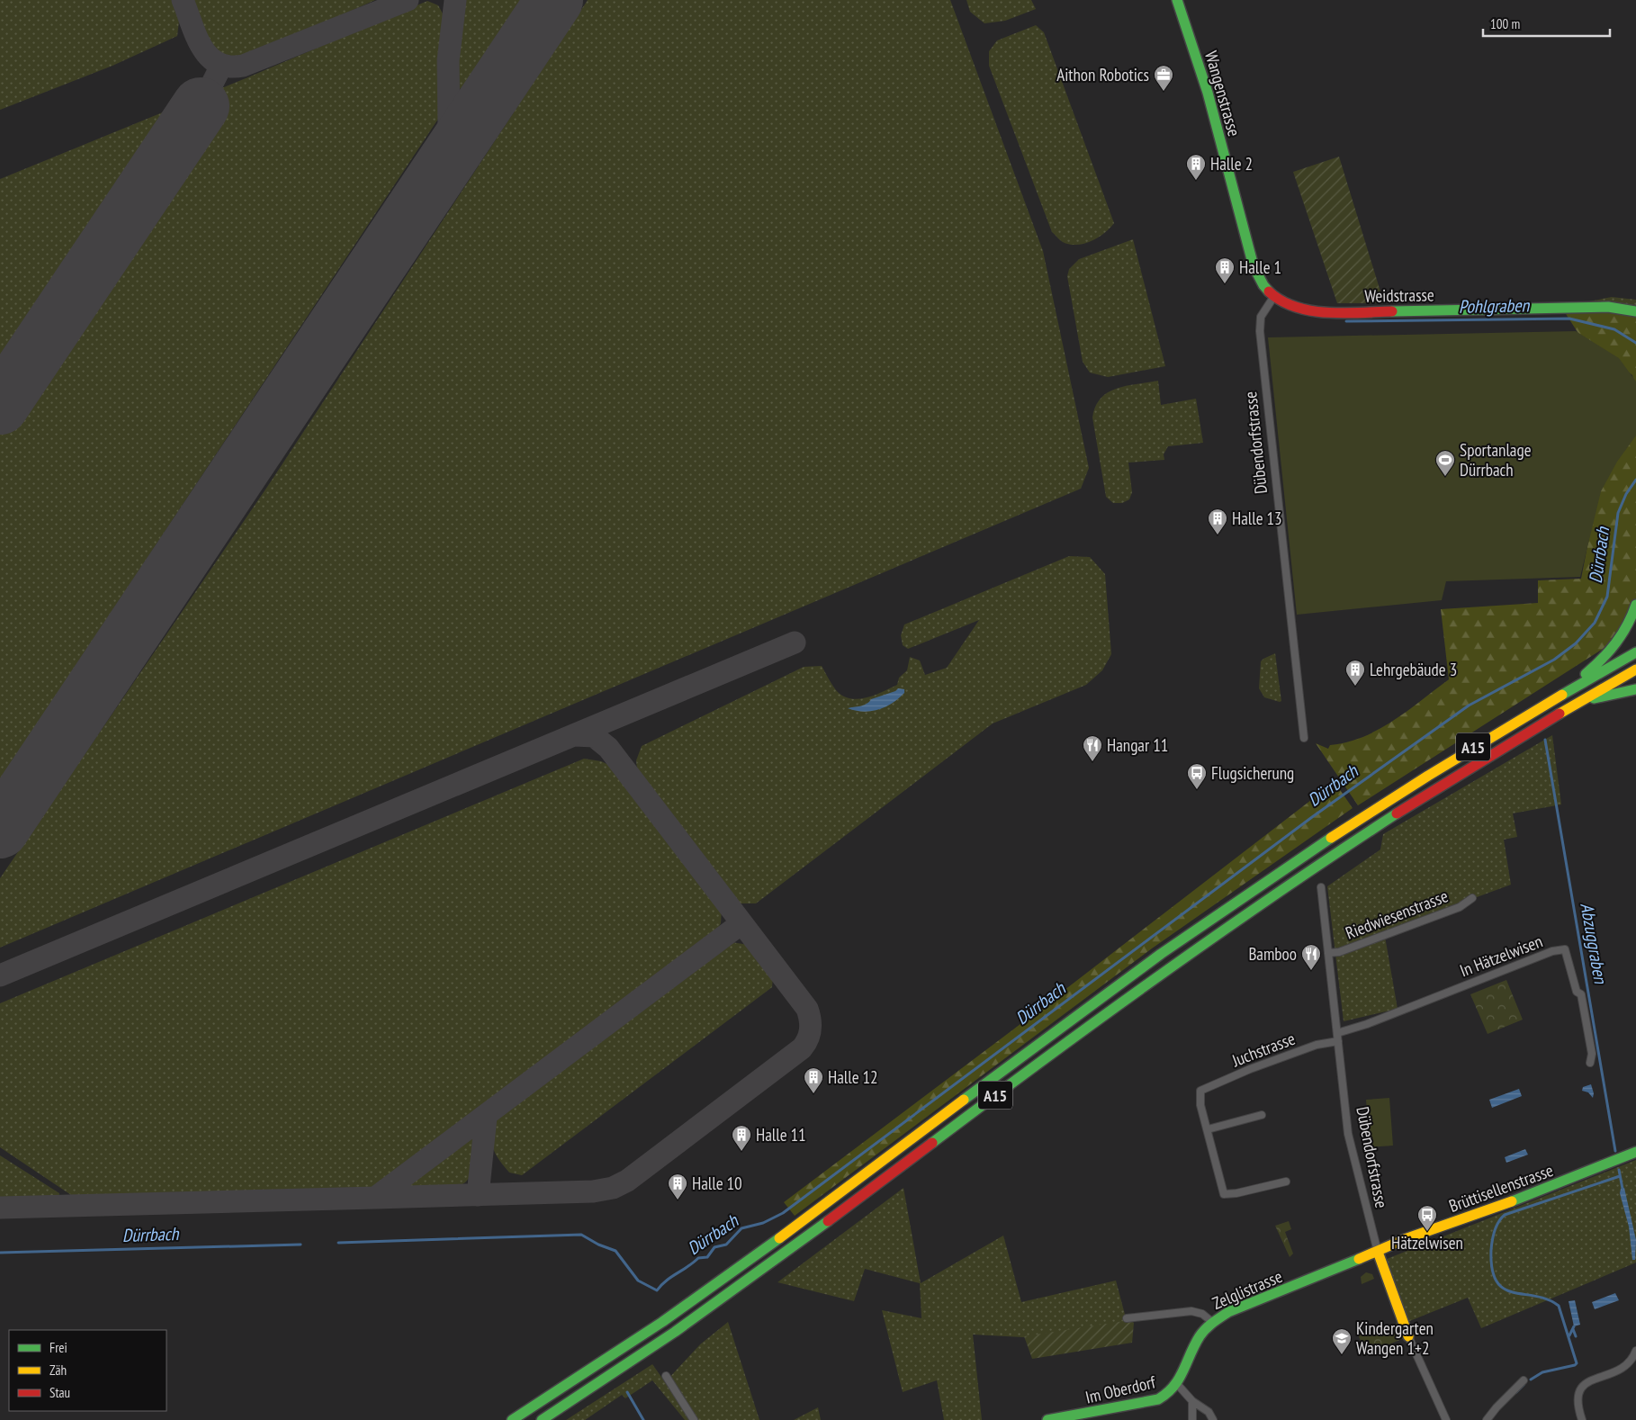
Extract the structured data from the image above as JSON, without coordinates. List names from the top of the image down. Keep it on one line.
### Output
{"streets":{"main road":["Wangenstrasse","Weidstrasse","Dübendorfstrasse","A15","Brüttisellenstrasse","Zelglistrasse","Im Oberdorf"],"street":["Riedwiesenstrasse","In Hätzelwisen","Juchstrasse"]},"crossings":[["Wangenstrasse","Weidstrasse"],["Wangenstrasse","Dübendorfstrasse"],["Weidstrasse","Dübendorfstrasse"],["Dübendorfstrasse","Riedwiesenstrasse"],["Dübendorfstrasse","In Hätzelwisen"],["Dübendorfstrasse","Juchstrasse"],["Dübendorfstrasse","Brüttisellenstrasse"],["Dübendorfstrasse","Zelglistrasse"],["In Hätzelwisen","Juchstrasse"],["Brüttisellenstrasse","Zelglistrasse"],["Zelglistrasse","Im Oberdorf"]],"water":["Pohlgraben","Dürrbach","Abzuggraben"],"places":{"office":["Aithon Robotics"],"building":["Halle 2","Halle 1","Halle 13","Lehrgebäude 3","Halle 12","Halle 11","Halle 10"],"sports":["Sportanlage Dürrbach"],"restaurant":["Hangar 11","Bamboo"],"bus stop":["Flugsicherung","Hätzelwisen"],"school or university":["Kindergarten Wangen 1+2"]},"legend":["Frei","Zäh","Stau"],"scale_bar":"100 m"}
